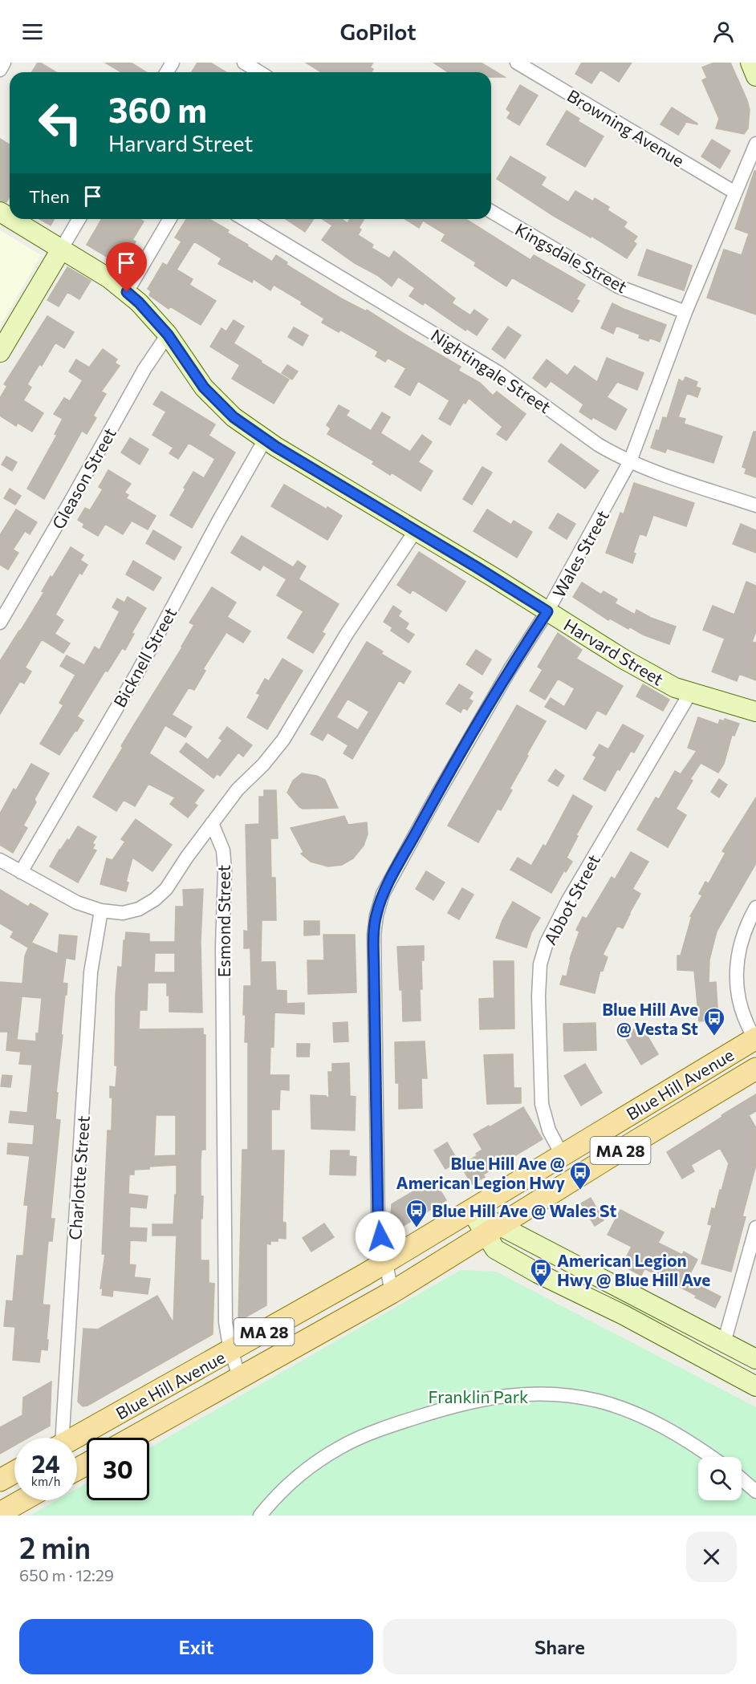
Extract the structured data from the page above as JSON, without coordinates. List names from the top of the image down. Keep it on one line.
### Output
{"streets":{"main road":["Harvard Street","Blue Hill Avenue","MA 28"],"street":["Browning Avenue","Kingsdale Street","Nightingale Street","Gleason Street","Wales Street","Bicknell Street","Abbot Street","Esmond Street","Charlotte Street"]},"crossings":[["Browning Avenue","Wales Street"],["Kingsdale Street","Wales Street"],["Nightingale Street","Wales Street"],["Gleason Street","Harvard Street"],["Wales Street","Harvard Street"],["Wales Street","Blue Hill Avenue"],["Harvard Street","Bicknell Street"],["Harvard Street","Abbot Street"],["Abbot Street","Blue Hill Avenue"],["Esmond Street","Blue Hill Avenue"]],"parks":["Franklin Park"],"places":{"bus stop":["Blue Hill Ave @ Vesta St","Blue Hill Ave @ American Legion Hwy","Blue Hill Ave @ Wales St","American Legion Hwy @ Blue Hill Ave"]},"page":{"header":"GoPilot","turn":["360 m","Harvard Street"],"then":"Then","speed":"24 km/h","limit":"30","heading":["2 min","650 m · 12:29"],"buttons":["Exit","Share"]}}
